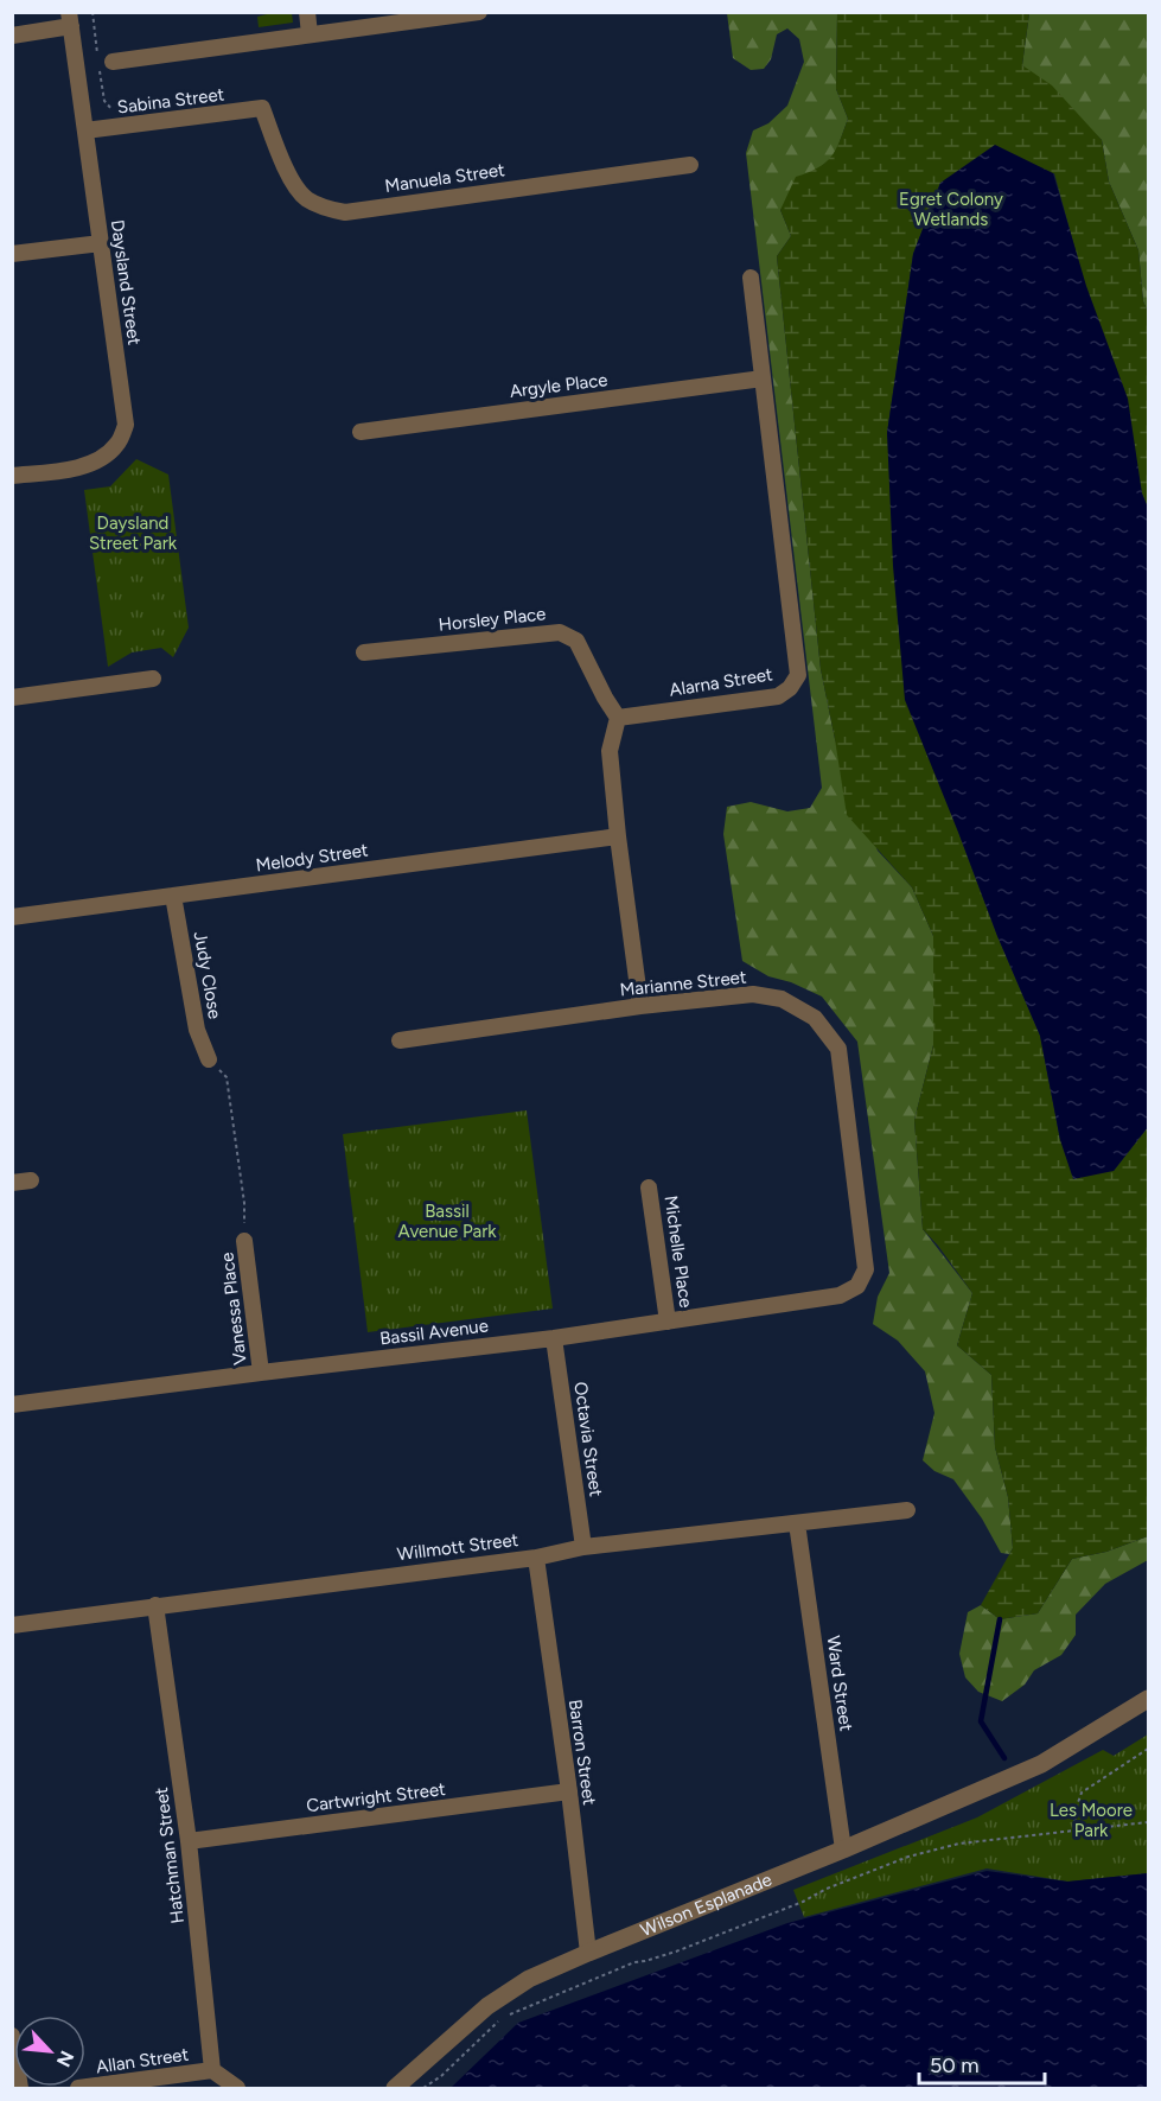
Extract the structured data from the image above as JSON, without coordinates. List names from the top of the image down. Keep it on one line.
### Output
{"streets":{"street":["Sabina Street","Manuela Street","Daysland Street","Argyle Place","Horsley Place","Alarna Street","Melody Street","Judy Close","Marianne Street","Michelle Place","Vanessa Place","Bassil Avenue","Octavia Street","Willmott Street","Ward Street","Barron Street","Cartwright Street","Hatchman Street","Wilson Esplanade","Allan Street"]},"crossings":[["Sabina Street","Manuela Street"],["Sabina Street","Daysland Street"],["Argyle Place","Alarna Street"],["Horsley Place","Alarna Street"],["Melody Street","Judy Close"],["Marianne Street","Bassil Avenue"],["Michelle Place","Bassil Avenue"],["Vanessa Place","Bassil Avenue"],["Bassil Avenue","Octavia Street"],["Octavia Street","Willmott Street"],["Willmott Street","Ward Street"],["Willmott Street","Barron Street"],["Willmott Street","Hatchman Street"],["Ward Street","Wilson Esplanade"],["Barron Street","Cartwright Street"],["Barron Street","Wilson Esplanade"],["Cartwright Street","Hatchman Street"],["Hatchman Street","Allan Street"]],"parks":["Egret Colony Wetlands","Daysland Street Park","Bassil Avenue Park","Les Moore Park"],"scale_bar":"50 m","north":"bottom right"}
